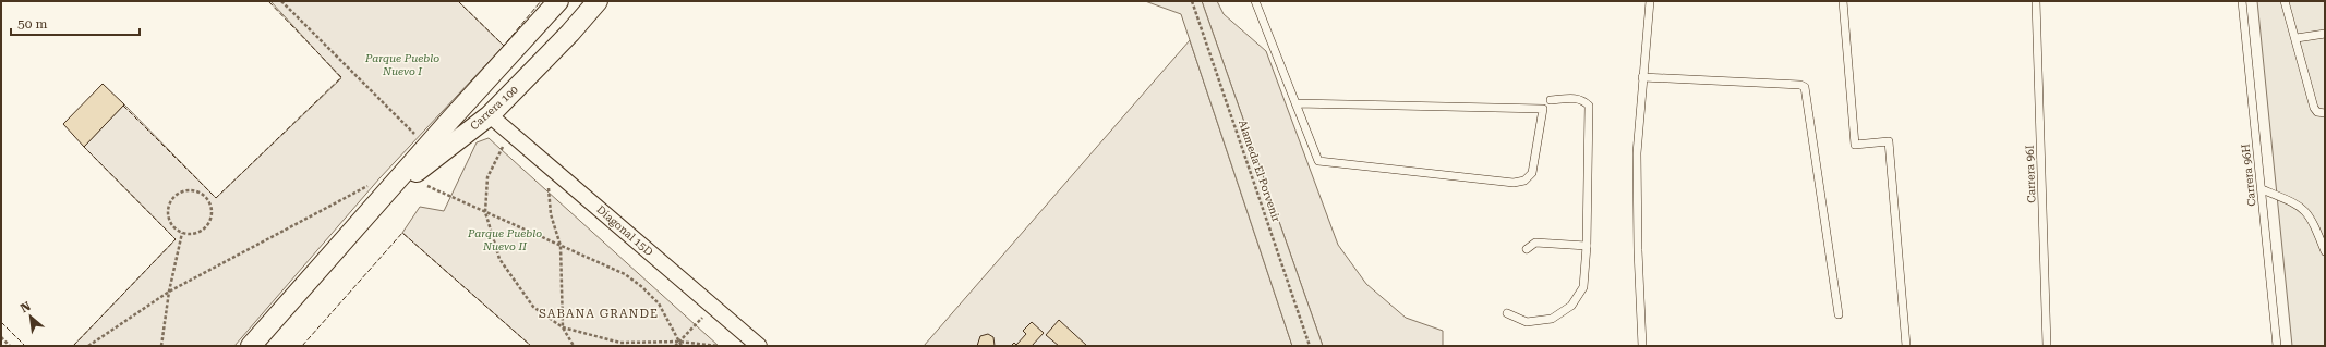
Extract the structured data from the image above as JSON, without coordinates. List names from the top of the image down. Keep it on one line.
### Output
{"streets":{"street":["Carrera 100","Diagonal 15D"],"lane":["Carrera 96I","Carrera 96H"],"path":["Alameda El Porvenir"]},"crossings":[["Carrera 100","Diagonal 15D"]],"districts":["SABANA GRANDE"],"parks":["Parque Pueblo Nuevo I","Parque Pueblo Nuevo II"],"scale_bar":"50 m","north":"top left"}
